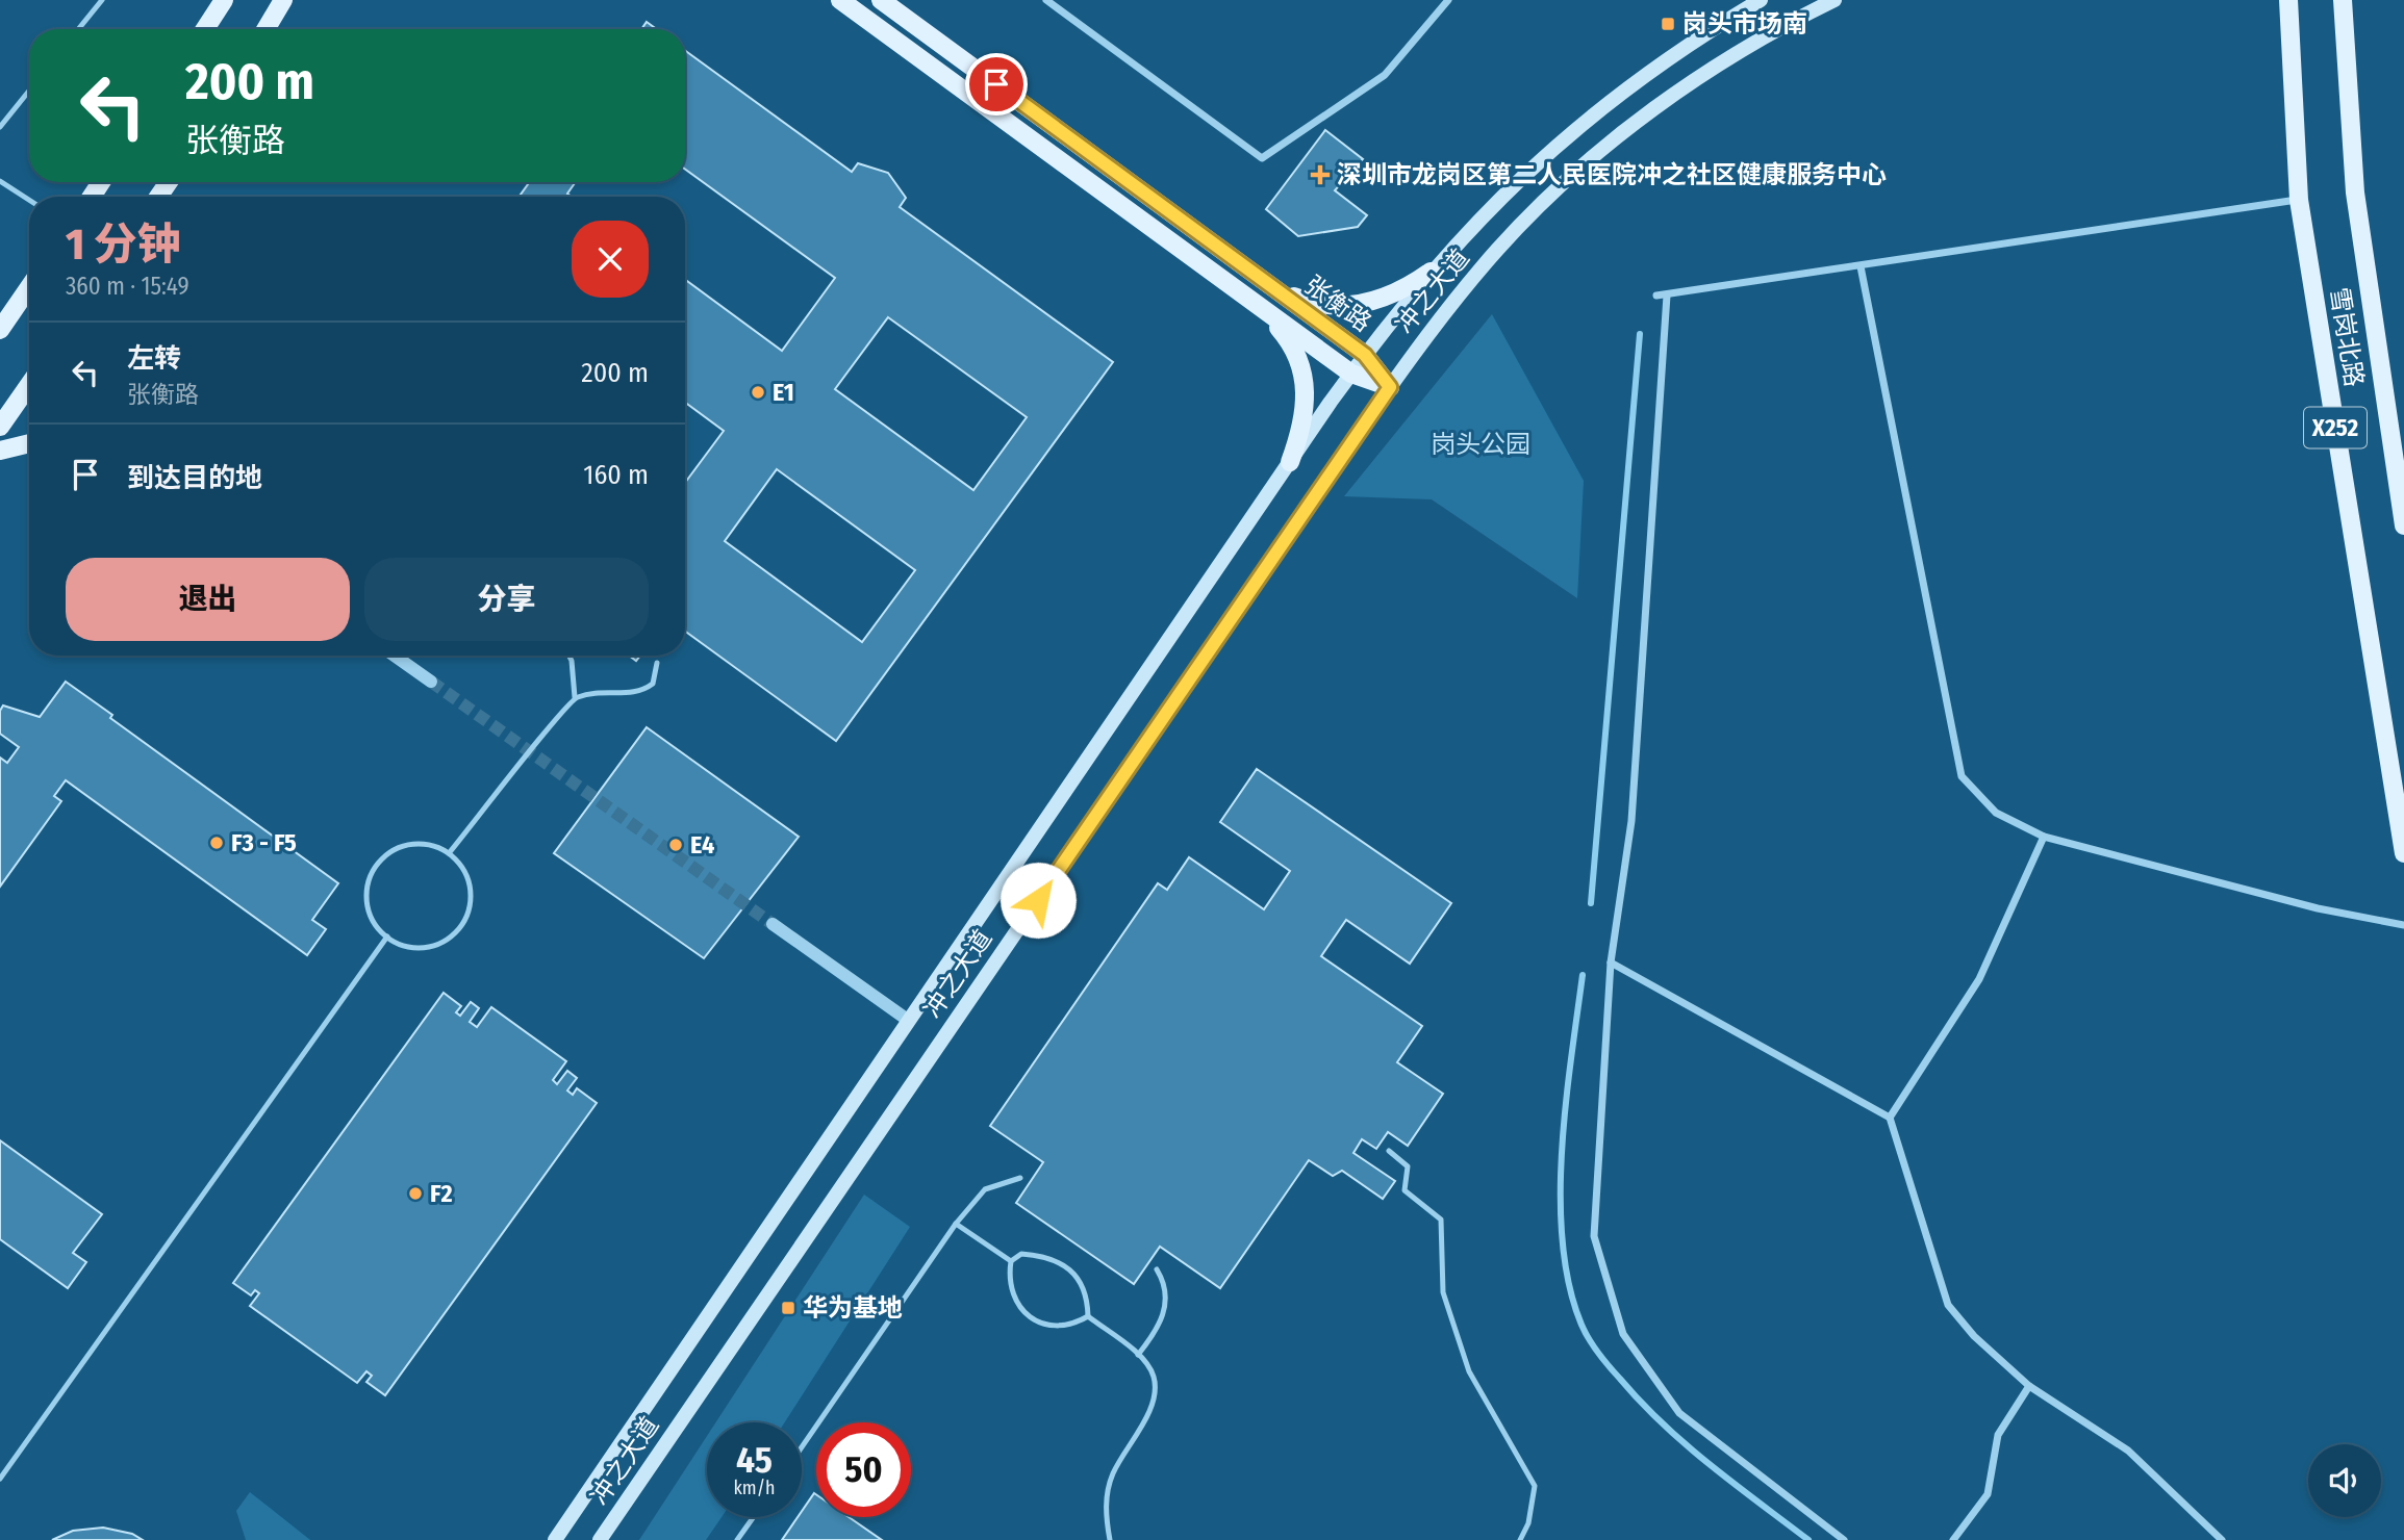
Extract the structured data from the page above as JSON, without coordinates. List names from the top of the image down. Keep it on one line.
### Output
{"streets":{"main road":["冲之大道","张衡路","雪岗北路","X252"]},"crossings":[["冲之大道","张衡路"]],"parks":["岗头公园"],"places":{"transit":["岗头市场南","华为基地"],"health":["深圳市龙岗区第二人民医院冲之社区健康服务中心"],"other":["E1","F3 - F5","E4","F2"]},"page":{"turn":["200 m","张衡路"],"heading":["1 分钟","360 m · 15:49"],"list":[{"name":"左转","note":"张衡路","value":"200 m"},{"name":"到达目的地","value":"160 m"}],"buttons":["退出","分享"],"speed":"45 km/h","limit":"50"}}
